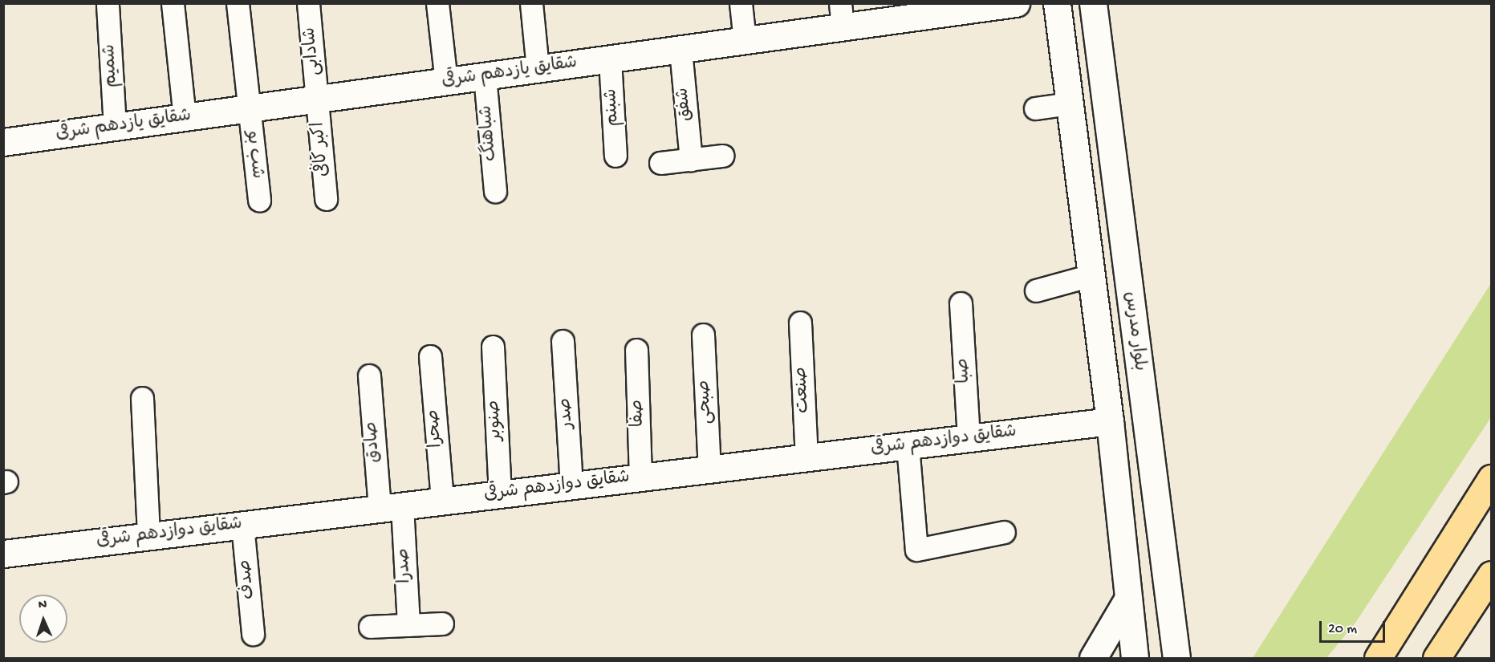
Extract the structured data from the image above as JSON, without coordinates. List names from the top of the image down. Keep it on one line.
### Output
{"streets":{"street":["شادابی","شمیم","شقایق یازدهم شرقی","شفق","شبنم","شباهنگ","اکبر کافی","شب بو","بلوار مدرس","صبا","صنعت","صبحی","صدر","صفا","صنوبر","صحرا","شقایق دوازدهم شرقی","صادق","صدرا","صدف"]},"crossings":[["شادابی","شقایق یازدهم شرقی"],["شادابی","اکبر کافی"],["شمیم","شقایق یازدهم شرقی"],["شقایق یازدهم شرقی","شفق"],["شقایق یازدهم شرقی","شبنم"],["شقایق یازدهم شرقی","شباهنگ"],["شقایق یازدهم شرقی","اکبر کافی"],["شقایق یازدهم شرقی","شب بو"],["بلوار مدرس","شقایق دوازدهم شرقی"],["صبا","شقایق دوازدهم شرقی"],["صنعت","شقایق دوازدهم شرقی"],["صبحی","شقایق دوازدهم شرقی"],["صدر","شقایق دوازدهم شرقی"],["صفا","شقایق دوازدهم شرقی"],["صنوبر","شقایق دوازدهم شرقی"],["صحرا","شقایق دوازدهم شرقی"],["شقایق دوازدهم شرقی","صادق"],["شقایق دوازدهم شرقی","صدرا"],["شقایق دوازدهم شرقی","صدف"],["صادق","صدرا"]],"scale_bar":"20 m","north":"top"}
